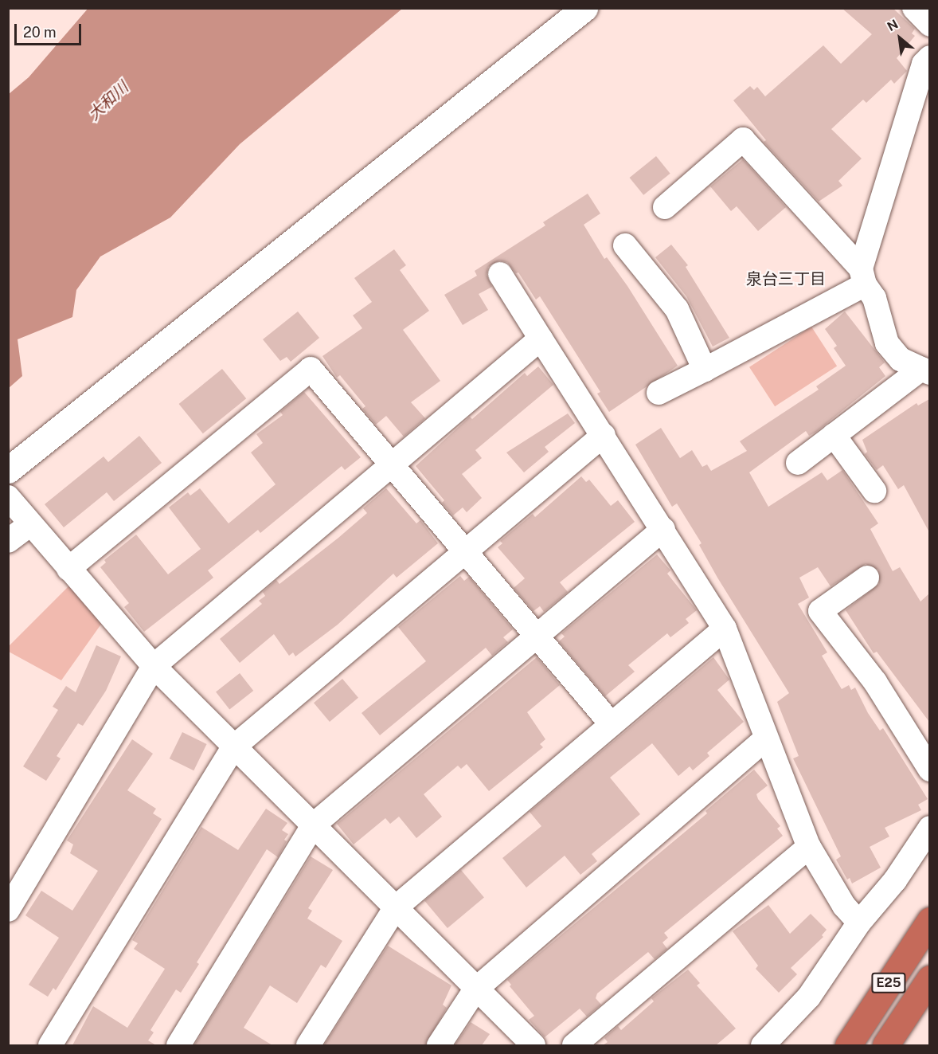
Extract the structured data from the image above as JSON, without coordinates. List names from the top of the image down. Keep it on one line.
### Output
{"streets":{"highway":["E25"]},"districts":["泉台三丁目"],"water":["大和川"],"scale_bar":"20 m","north":"top left"}
